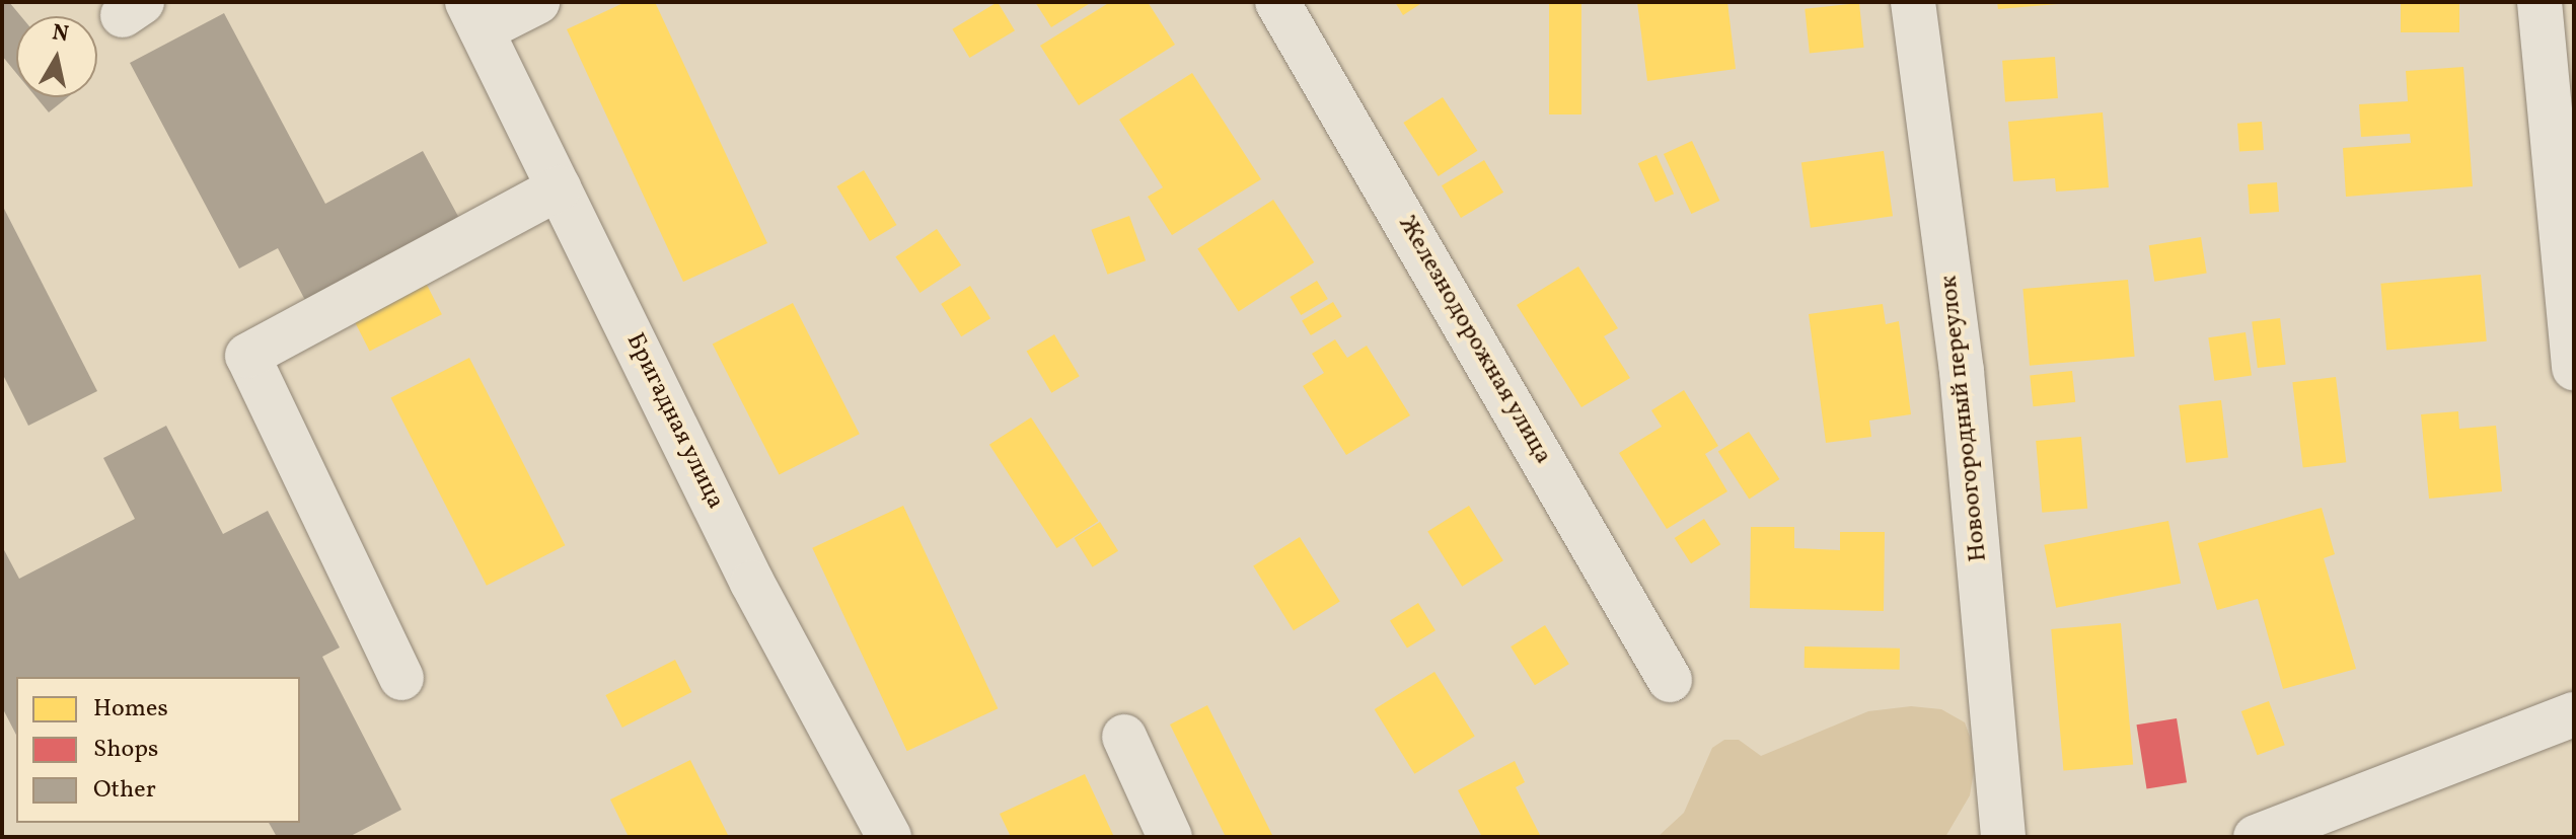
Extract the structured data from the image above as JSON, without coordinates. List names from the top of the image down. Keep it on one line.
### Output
{"streets":{"street":["Железнодорожная улица","Новоогородный переулок","Бригадная улица"]},"legend":["Homes","Shops","Other"],"north":"top"}
